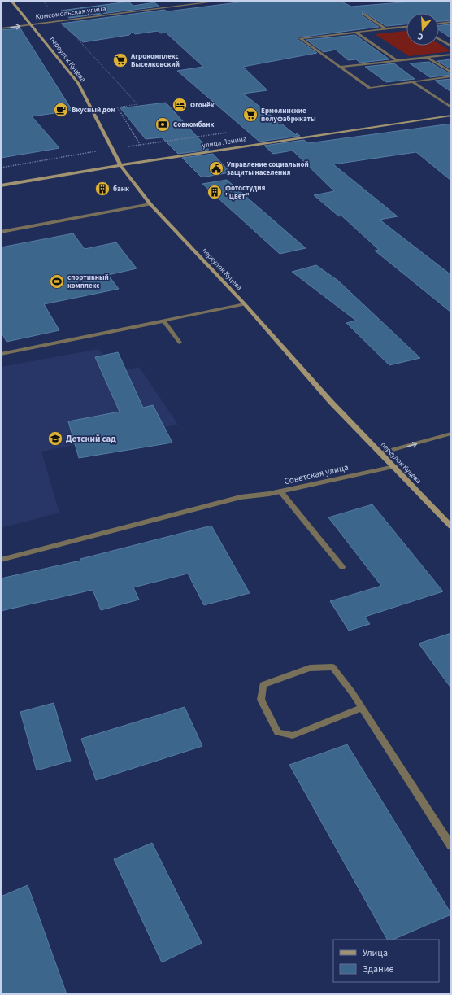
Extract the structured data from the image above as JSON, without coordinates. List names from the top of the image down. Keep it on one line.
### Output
{"streets":{"street":["Комсомольская улица","переулок Куцева","улица Ленина","Советская улица"]},"crossings":[["Комсомольская улица","переулок Куцева"],["переулок Куцева","улица Ленина"],["переулок Куцева","Советская улица"]],"places":{"supermarket":["Агрокомплекс Выселковский","Ермолинские полуфабрикаты"],"hotel":["Огонёк"],"cafe":["Вкусный дом"],"bank":["Совкомбанк"],"public building":["Управление социальной защиты населения"],"building":["банк","фотостудия \"Цвет\""],"sports":["спортивный комплекс"],"school or university":["Детский сад"]},"legend":["Улица","Здание"],"north":"bottom"}
